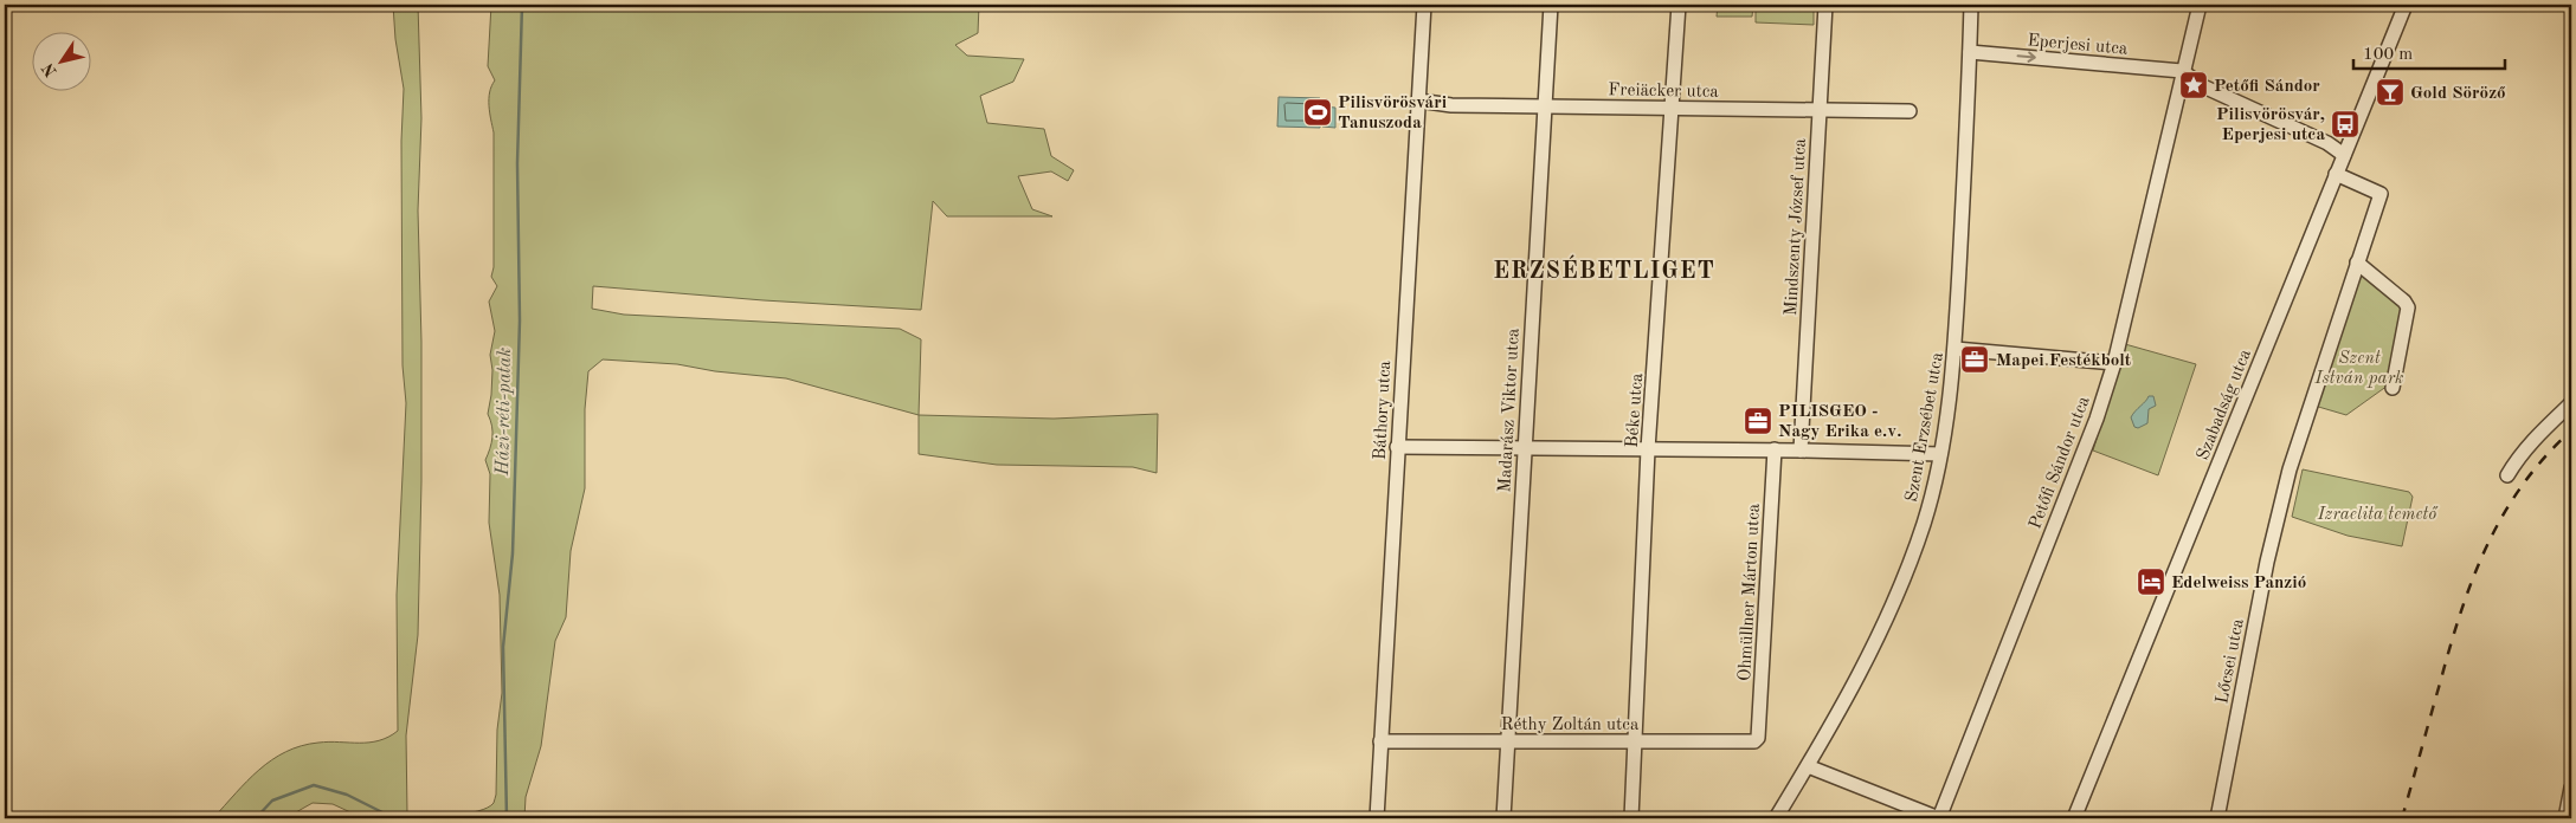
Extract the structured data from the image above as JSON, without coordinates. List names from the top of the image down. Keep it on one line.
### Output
{"streets":{"street":["Eperjesi utca","Freiäcker utca","Mindszenty József utca","Szabadság utca","Báthory utca","Madarász Viktor utca","Béke utca","Szent Erzsébet utca","Petőfi Sándor utca","Ohmüllner Márton utca","Lőcsei utca","Réthy Zoltán utca"]},"crossings":[["Eperjesi utca","Szent Erzsébet utca"],["Eperjesi utca","Petőfi Sándor utca"],["Freiäcker utca","Mindszenty József utca"],["Freiäcker utca","Báthory utca"],["Freiäcker utca","Madarász Viktor utca"],["Freiäcker utca","Béke utca"],["Báthory utca","Réthy Zoltán utca"],["Madarász Viktor utca","Réthy Zoltán utca"],["Béke utca","Réthy Zoltán utca"],["Ohmüllner Márton utca","Réthy Zoltán utca"]],"one_way":["Eperjesi utca"],"districts":["ERZSÉBETLIGET"],"water":["Házi-réti-patak"],"parks":["Szent István park","Izraelita temető"],"places":{"place":["Petőfi Sándor"],"bar":["Gold Söröző"],"sports":["Pilisvörösvári Tanuszoda"],"bus stop":["Pilisvörösvár, Eperjesi utca"],"office":["Mapei Festékbolt","PILISGEO - Nagy Erika e.v."],"hotel":["Edelweiss Panzió"]},"scale_bar":"100 m","north":"bottom left"}
